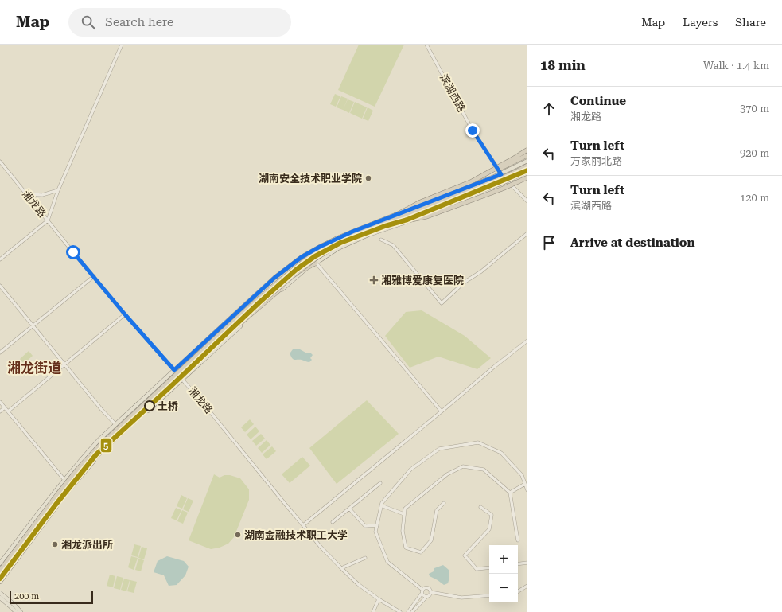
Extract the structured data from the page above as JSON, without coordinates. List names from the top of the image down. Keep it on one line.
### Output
{"streets":{"street":["滨湖西路","湘龙路"]},"districts":["湘龙街道"],"places":{"other":["湖南安全技术职业学院","土桥","湖南金融技术职工大学","湘龙派出所"],"health":["湘雅博爱康复医院"]},"lines":["transit line 5"],"scale_bar":"200 m","page":{"header":"Map","search":"Search here","nav":["Map","Layers","Share"],"heading":["18 min","Walk · 1.4 km"],"list":[["Continue","湘龙路","370 m"],["Turn left","万家丽北路","920 m"],["Turn left","滨湖西路","120 m"],"Arrive at destination"],"map_buttons":["+","−"],"scale":"200 m"}}
